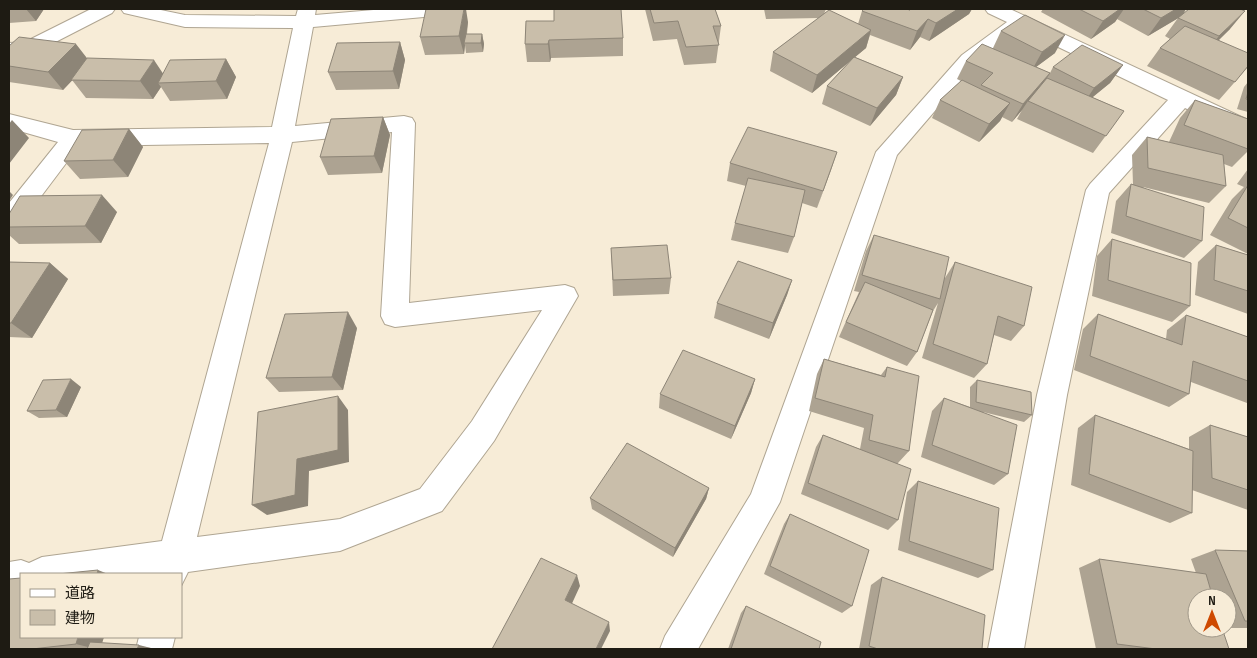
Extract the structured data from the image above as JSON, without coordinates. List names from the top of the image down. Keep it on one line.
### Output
{"legend":["道路","建物"],"north":"top"}
